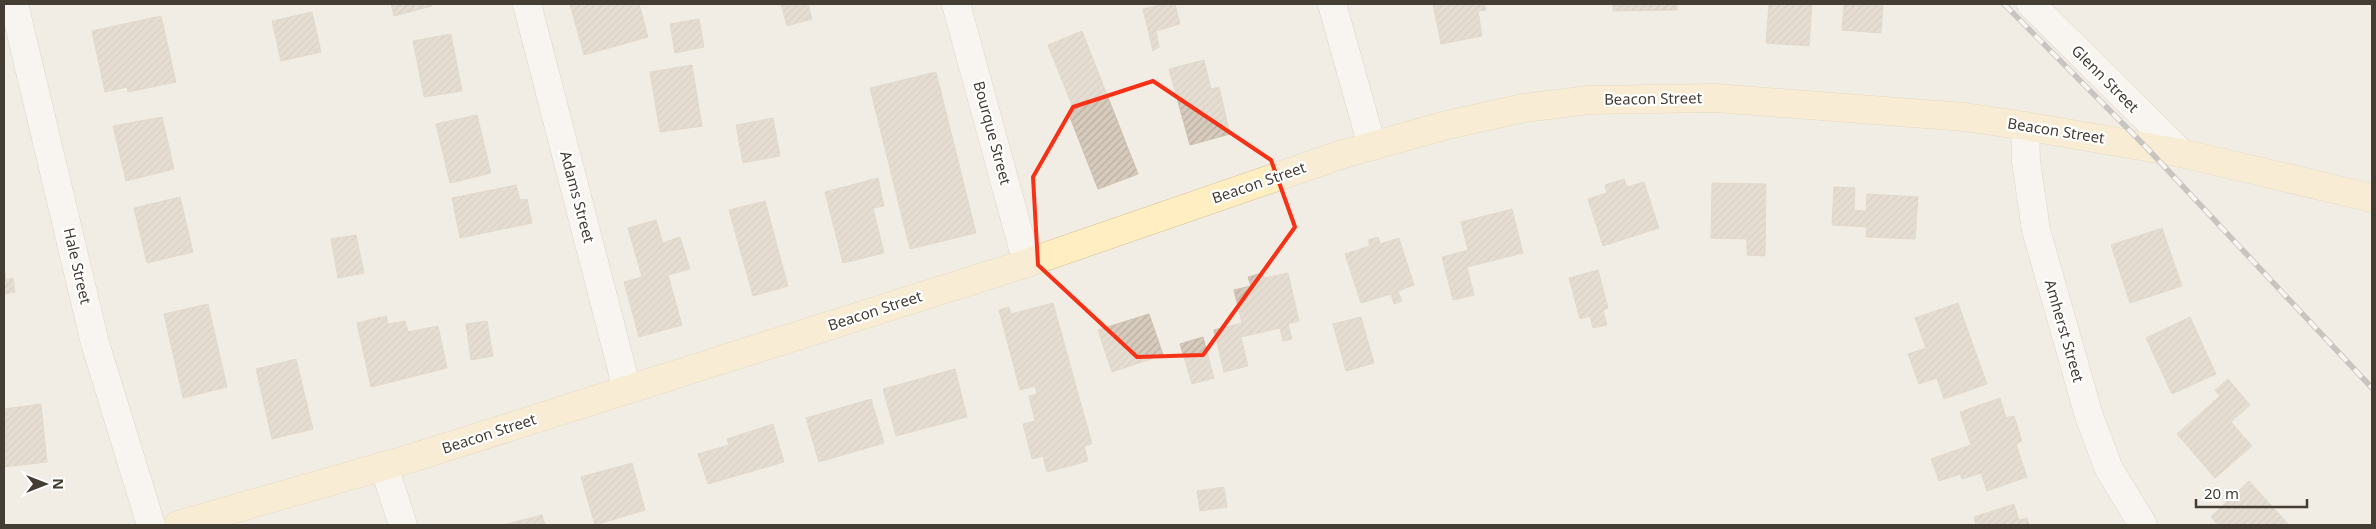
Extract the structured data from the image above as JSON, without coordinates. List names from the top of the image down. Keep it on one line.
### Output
{"streets":{"main road":["Beacon Street"],"street":["Glenn Street","Bourque Street","Adams Street","Hale Street","Amherst Street"]},"crossings":[["Glenn Street","Beacon Street"],["Beacon Street","Bourque Street"],["Beacon Street","Adams Street"],["Beacon Street","Amherst Street"]],"scale_bar":"20 m","north":"right"}
